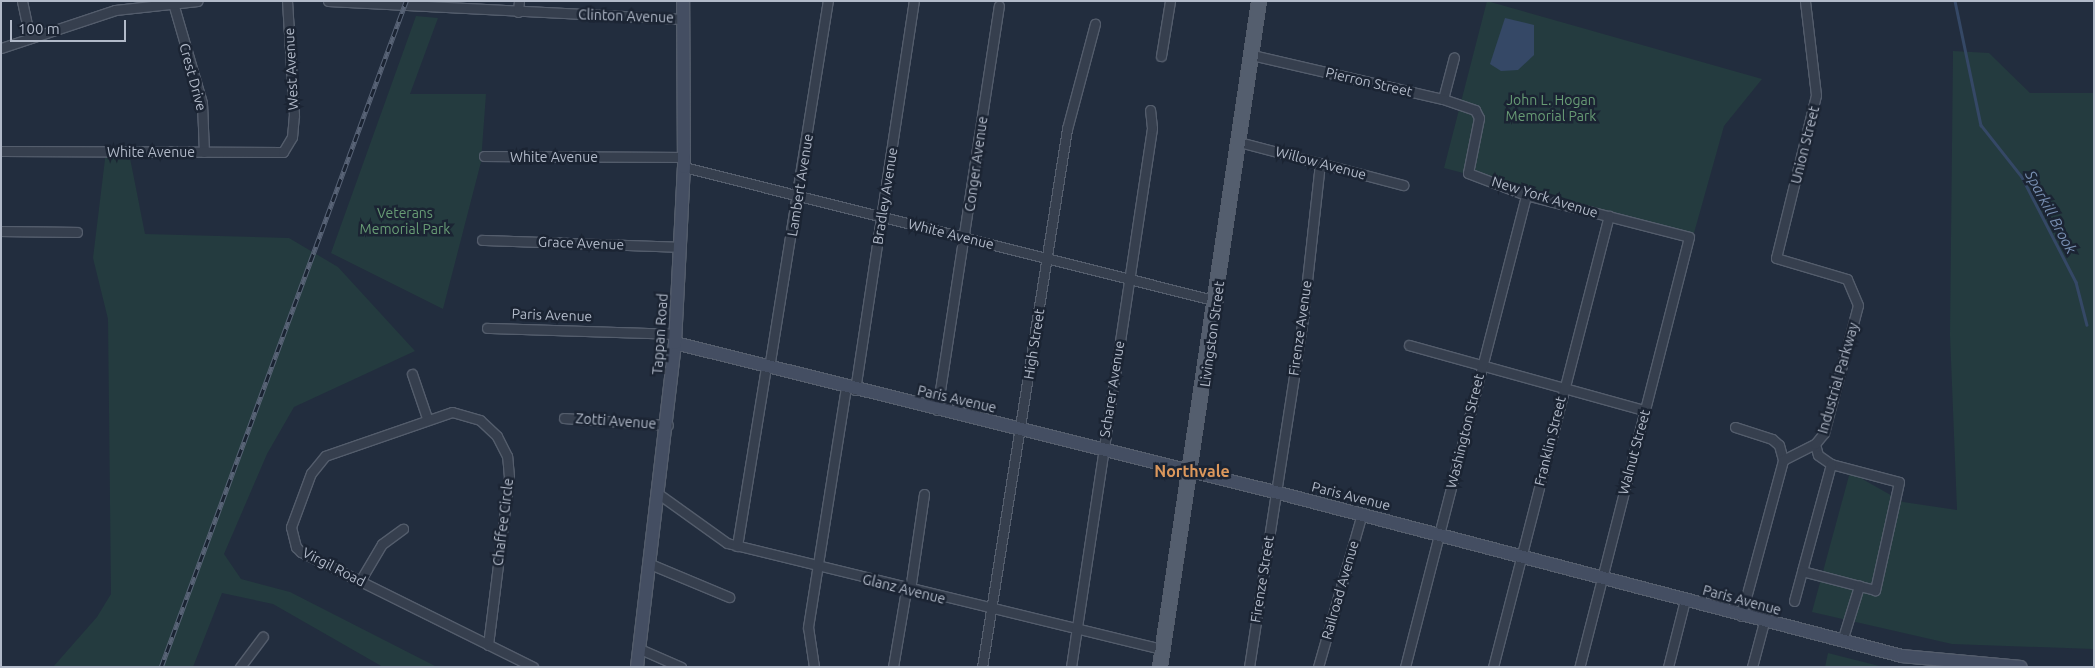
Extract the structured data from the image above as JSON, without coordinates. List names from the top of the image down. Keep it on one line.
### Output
{"streets":{"main road":["Livingston Street"],"street":["Clinton Avenue","West Avenue","Crest Drive","Pierron Street","Union Street","White Avenue","Willow Avenue","Conger Avenue","Lambert Avenue","Bradley Avenue","New York Avenue","Grace Avenue","Paris Avenue","Firenze Avenue","Tappan Road","High Street","Industrial Parkway","Scharer Avenue","Zotti Avenue","Washington Street","Franklin Street","Walnut Street","Chaffee Circle","Virgil Road","Firenze Street","Glanz Avenue","Railroad Avenue"]},"crossings":[["Clinton Avenue","Tappan Road"],["West Avenue","White Avenue"],["Crest Drive","White Avenue"],["Pierron Street","New York Avenue"],["Pierron Street","Livingston Street"],["Union Street","Industrial Parkway"],["White Avenue","Conger Avenue"],["White Avenue","Lambert Avenue"],["White Avenue","Bradley Avenue"],["White Avenue","Tappan Road"],["White Avenue","Livingston Street"],["White Avenue","High Street"],["White Avenue","Scharer Avenue"],["Willow Avenue","Firenze Avenue"],["Willow Avenue","Livingston Street"],["Conger Avenue","Paris Avenue"],["Lambert Avenue","Paris Avenue"],["Lambert Avenue","Glanz Avenue"],["Bradley Avenue","Paris Avenue"],["Bradley Avenue","Glanz Avenue"],["New York Avenue","Washington Street"],["New York Avenue","Franklin Street"],["New York Avenue","Walnut Street"],["Grace Avenue","Tappan Road"],["Paris Avenue","Firenze Avenue"],["Paris Avenue","Tappan Road"],["Paris Avenue","Livingston Street"],["Paris Avenue","High Street"],["Paris Avenue","Scharer Avenue"],["Paris Avenue","Washington Street"],["Paris Avenue","Franklin Street"],["Paris Avenue","Walnut Street"],["Paris Avenue","Firenze Street"],["Paris Avenue","Railroad Avenue"],["Firenze Avenue","Firenze Street"],["Tappan Road","Zotti Avenue"],["Tappan Road","Glanz Avenue"],["Livingston Street","Glanz Avenue"],["High Street","Glanz Avenue"],["Scharer Avenue","Glanz Avenue"],["Chaffee Circle","Virgil Road"]],"districts":["Northvale"],"water":["Sparkill Brook"],"parks":["John L. Hogan Memorial Park","Veterans Memorial Park"],"scale_bar":"100 m"}
